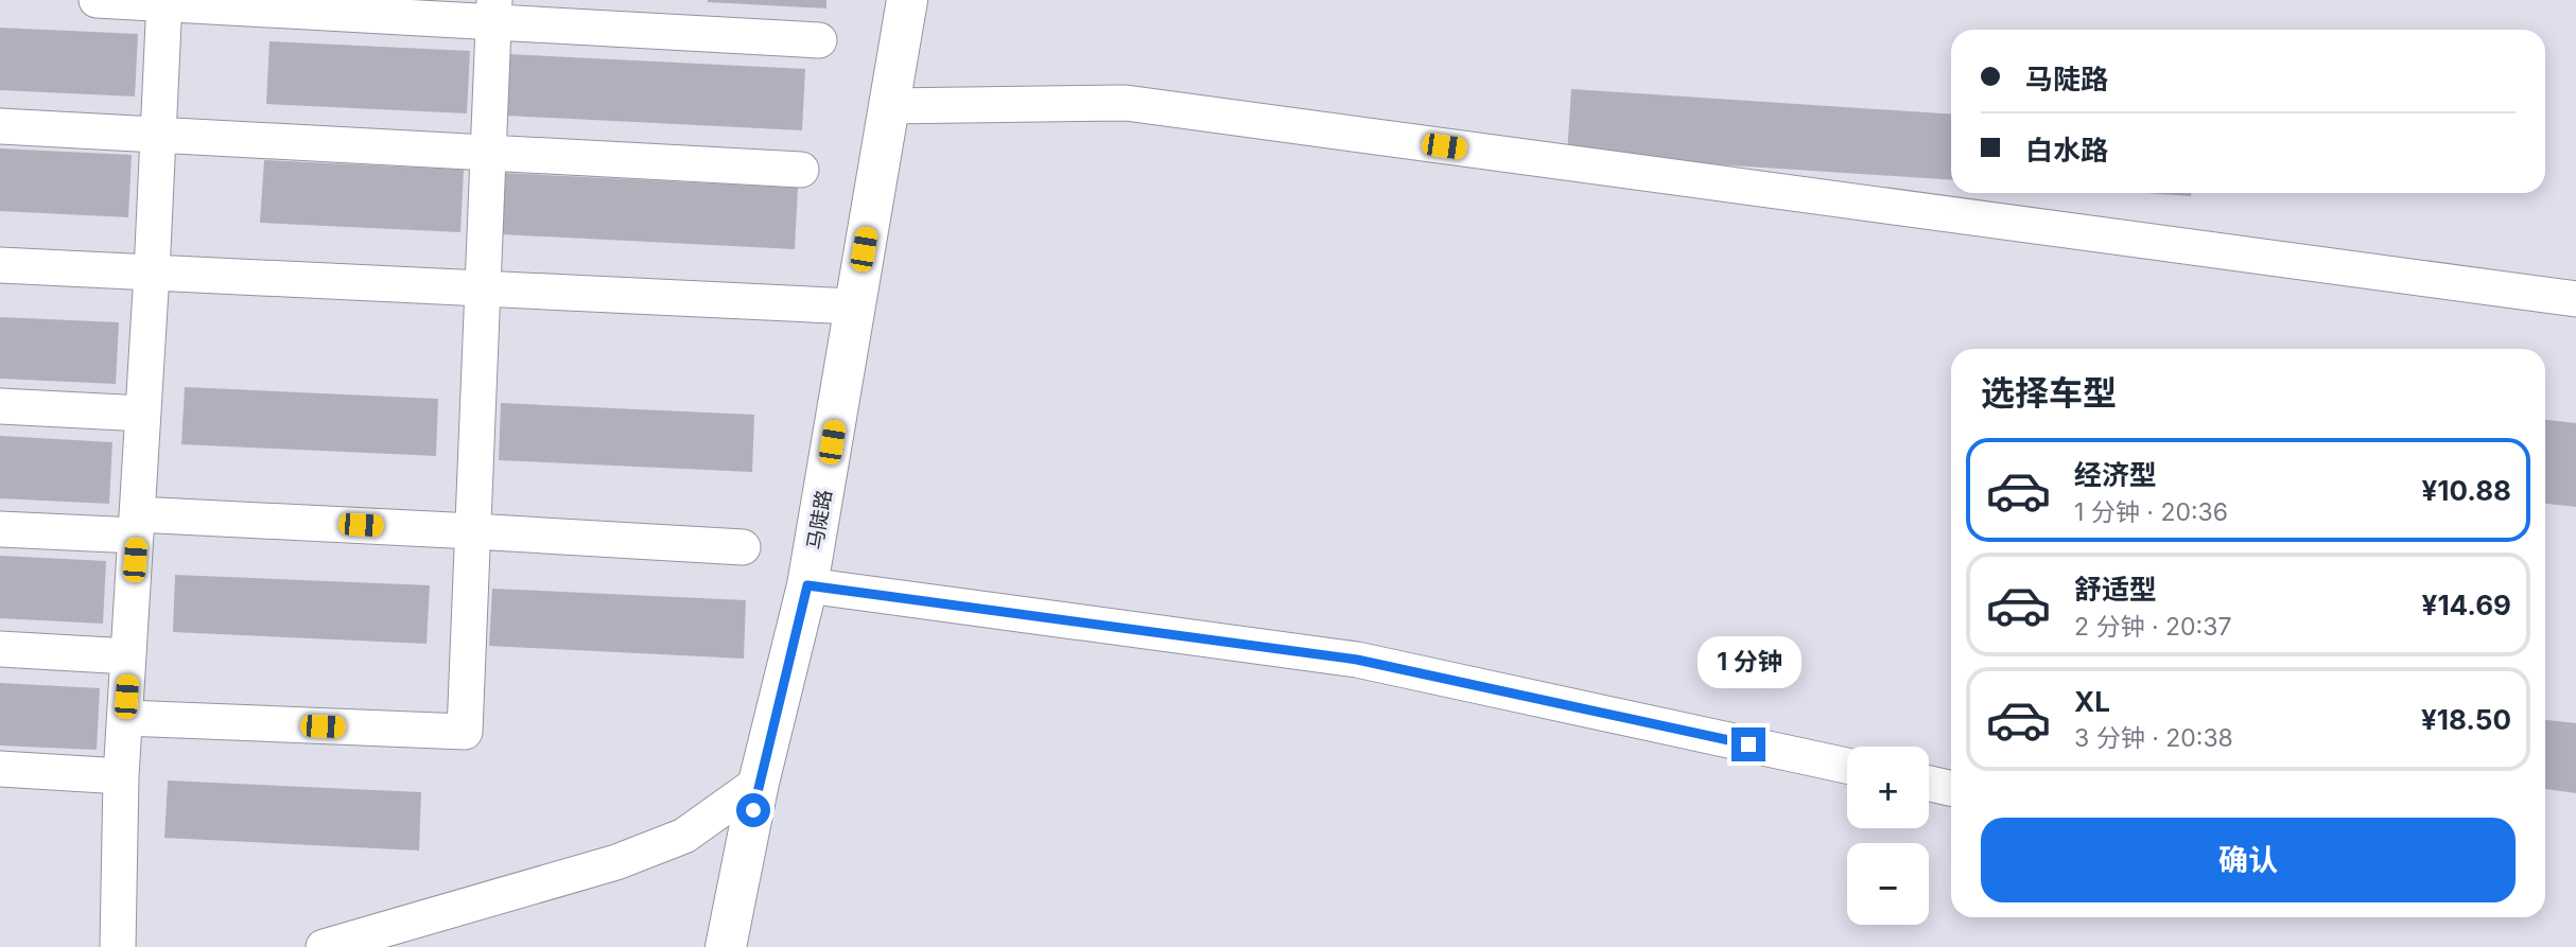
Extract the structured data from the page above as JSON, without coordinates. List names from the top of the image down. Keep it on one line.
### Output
{"streets":{"street":["马陡路"]},"page":{"banner":["马陡路","白水路"],"heading":"选择车型","list":[{"name":"经济型","note":"1 分钟 · 20:36","value":"¥10.88"},{"name":"舒适型","note":"2 分钟 · 20:37","value":"¥14.69"},{"name":"XL","note":"3 分钟 · 20:38","value":"¥18.50"}],"bubble":"1 分钟","map_buttons":["+","−"],"buttons":"确认"}}
